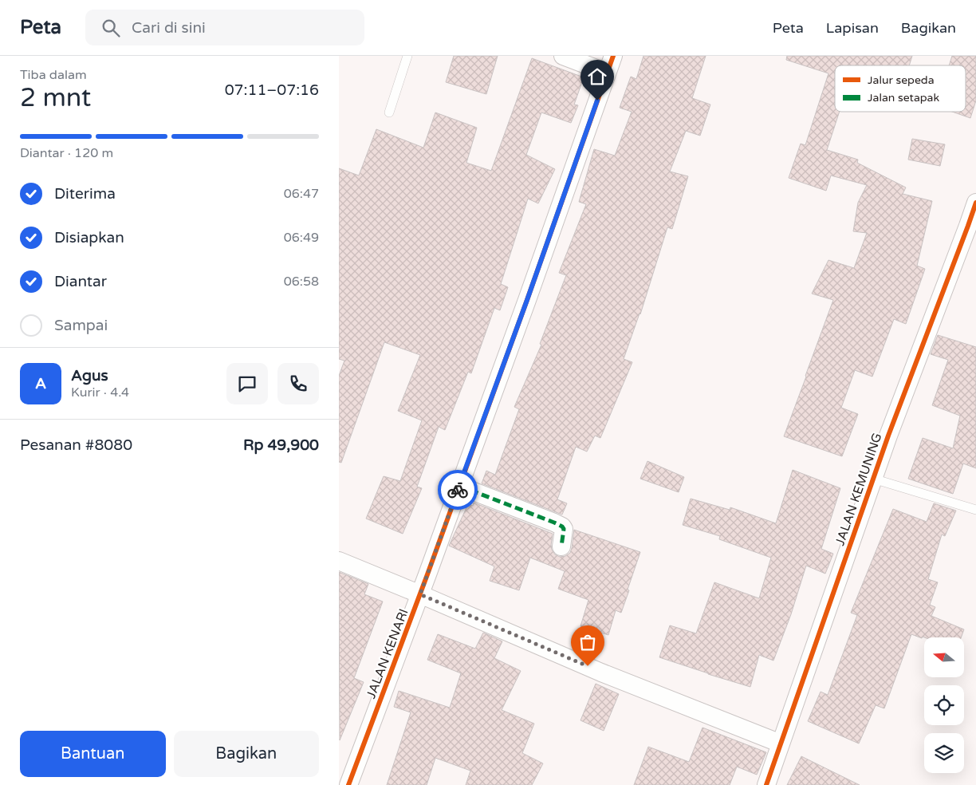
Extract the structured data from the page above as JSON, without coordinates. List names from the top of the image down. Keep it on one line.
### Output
{"streets":{"street":["JALAN KEMUNING","JALAN KENARI"]},"legend":["Jalur sepeda","Jalan setapak"],"north":"left","page":{"header":"Peta","search":"Cari di sini","nav":["Peta","Lapisan","Bagikan"],"heading":["2 mnt","Tiba dalam","07:11–07:16"],"panel":["Agus","Kurir · 4.4","Pesanan #8080","Rp 49,900"],"bar":"Diantar · 120 m","list":[["Diterima","06:47"],["Disiapkan","06:49"],["Diantar","06:58"],"Sampai"],"round":"A","buttons":["Bantuan","Bagikan"]}}
